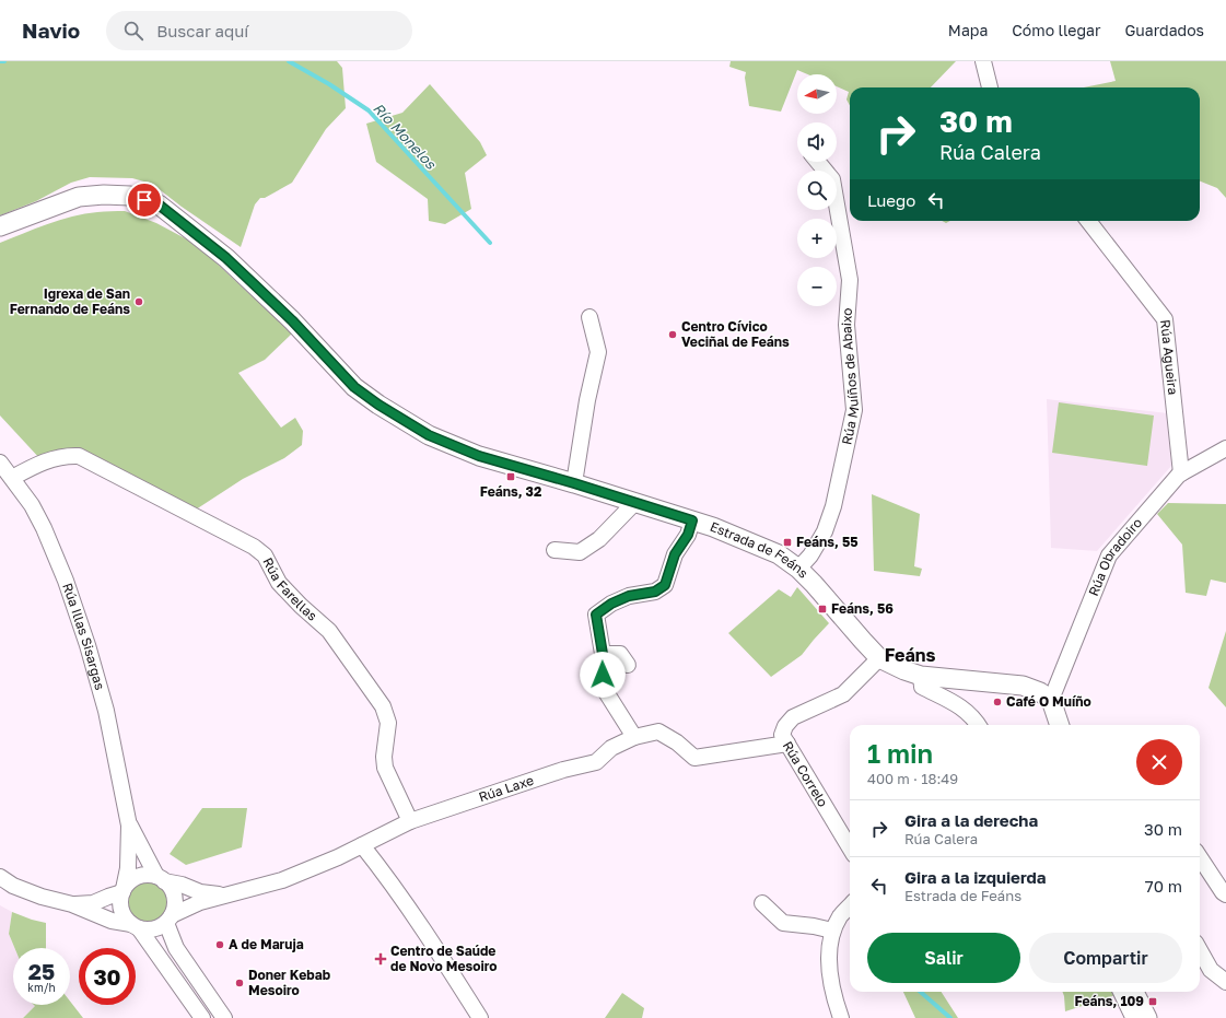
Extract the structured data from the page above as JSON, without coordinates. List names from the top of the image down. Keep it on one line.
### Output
{"streets":{"street":["Rúa Agueira","Rúa Muíños de Abaixo","Estrada de Feáns","Rúa Obradoiro","Rúa Farellas","Rúa Illas Sisargas","Rúa Correlo","Rúa Laxe"]},"crossings":[["Rúa Agueira","Rúa Obradoiro"],["Rúa Muíños de Abaixo","Estrada de Feáns"],["Estrada de Feáns","Rúa Obradoiro"],["Estrada de Feáns","Rúa Correlo"],["Rúa Farellas","Rúa Illas Sisargas"],["Rúa Farellas","Rúa Laxe"],["Rúa Illas Sisargas","Rúa Laxe"],["Rúa Correlo","Rúa Laxe"]],"districts":["Feáns"],"water":["Río Monelos"],"places":{"other":["Igrexa de San Fernando de Feáns","Centro Cívico Veciñal de Feáns","Café O Muíño","A de Maruja","Doner Kebab Mesoiro"],"transit":["Feáns, 32","Feáns, 55","Feáns, 56","Feáns, 109"],"health":["Centro de Saúde de Novo Mesoiro"]},"north":"left","page":{"header":"Navio","search":"Buscar aquí","nav":["Mapa","Cómo llegar","Guardados"],"map_buttons":["+","−"],"turn":["30 m","Rúa Calera"],"then":"Luego","heading":["1 min","400 m · 18:49"],"list":[{"name":"Gira a la derecha","note":"Rúa Calera","value":"30 m"},{"name":"Gira a la izquierda","note":"Estrada de Feáns","value":"70 m"}],"buttons":["Salir","Compartir"],"speed":"25 km/h","limit":"30"}}
